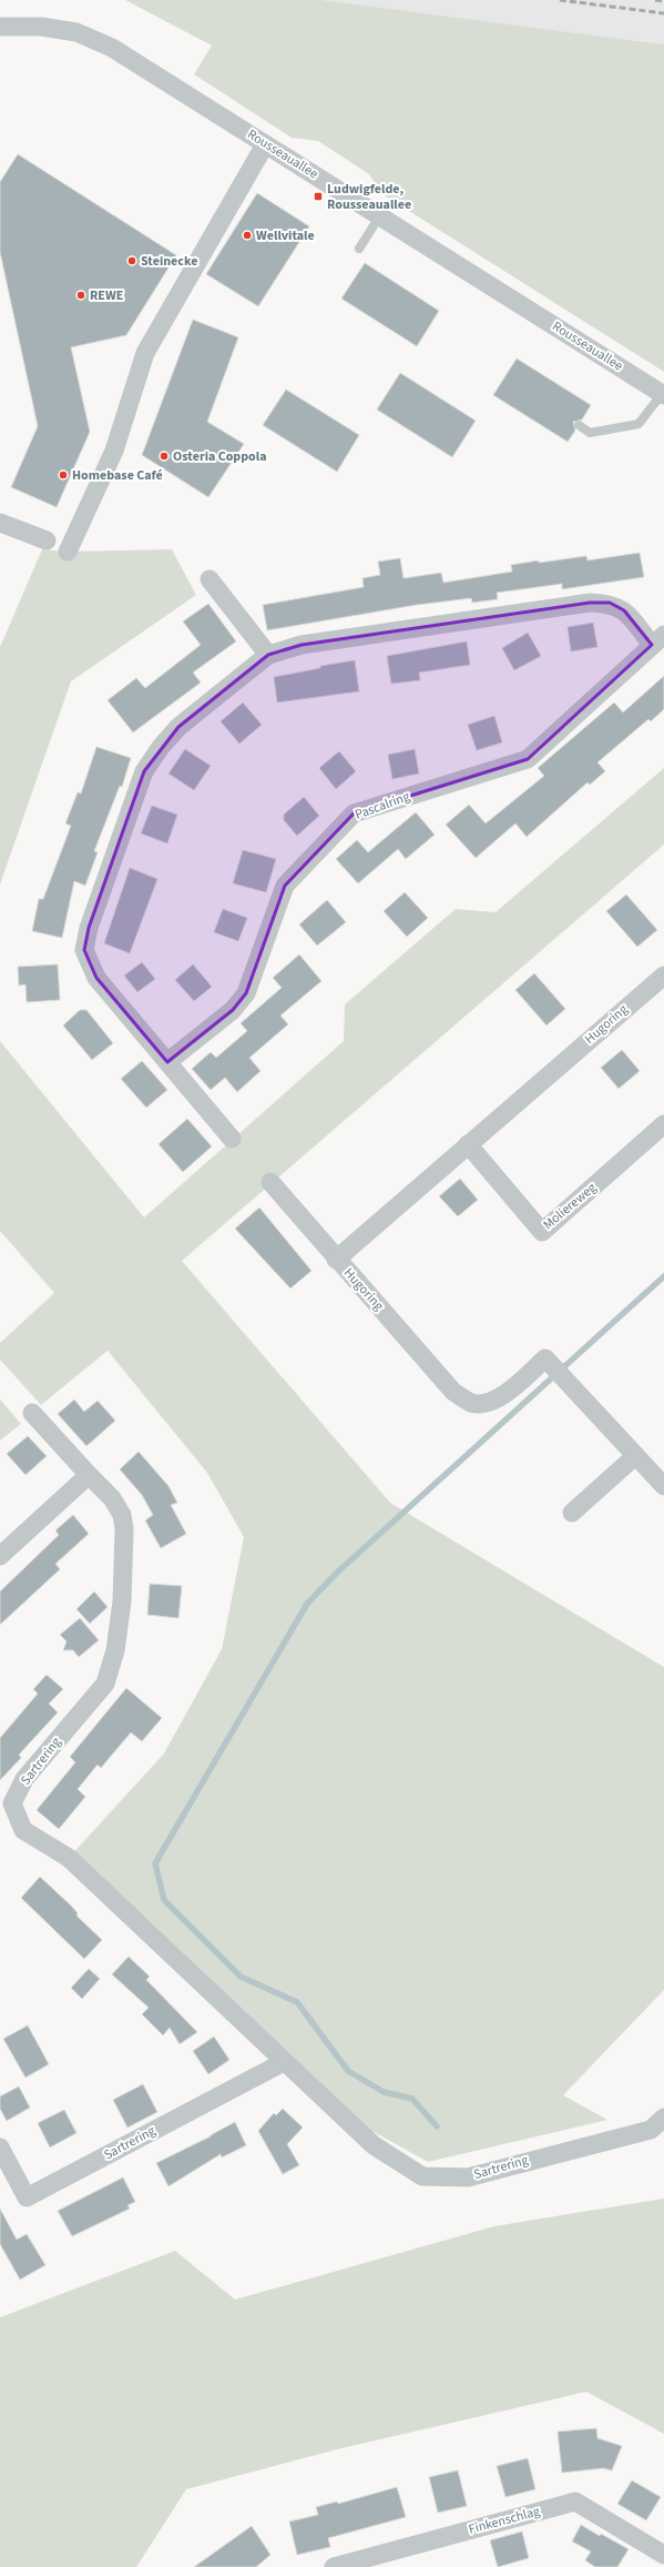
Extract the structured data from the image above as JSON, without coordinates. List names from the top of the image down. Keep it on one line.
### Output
{"streets":{"street":["Rousseauallee","Pascalring","Hugoring","Moliereweg","Sartrering","Finkenschlag"]},"crossings":[["Hugoring","Moliereweg"]],"places":{"transit":["Ludwigfelde, Rousseauallee"],"other":["Wellvitale","Steinecke","REWE","Osteria Coppola","Homebase Café"]}}
